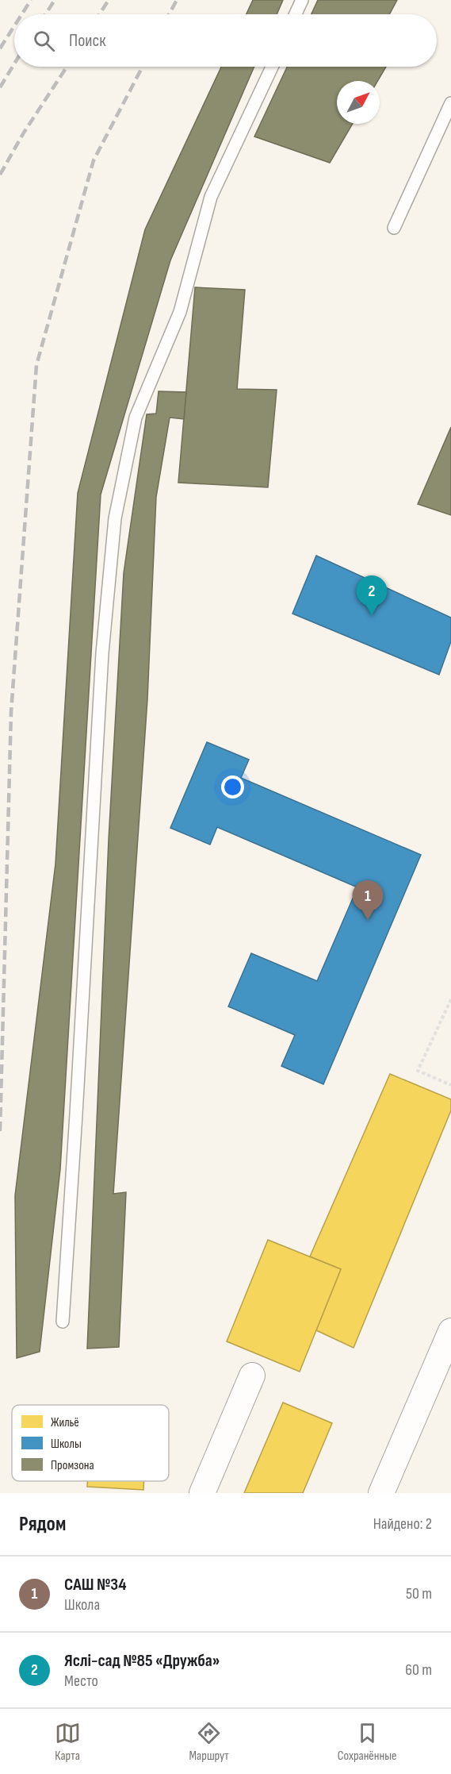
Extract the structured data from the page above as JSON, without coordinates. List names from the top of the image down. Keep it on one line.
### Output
{"legend":["Жильё","Школы","Промзона"],"north":"top right","page":{"search":"Поиск","pins":["2","1"],"heading":["Рядом","Найдено: 2"],"list":[{"mark":"1","name":"САШ №34","note":"Школа","value":"50 m"},{"mark":"2","name":"Яслі-сад №85 «Дружба»","note":"Место","value":"60 m"}],"nav":["Карта","Маршрут","Сохранённые"]}}
